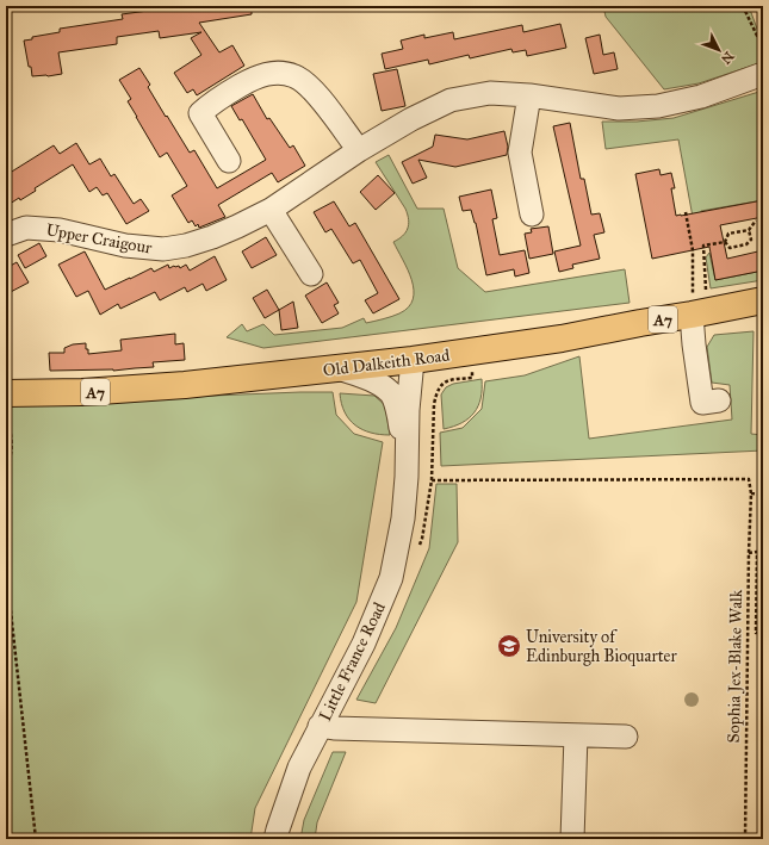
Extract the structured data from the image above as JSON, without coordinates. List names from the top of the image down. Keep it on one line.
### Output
{"streets":{"main road":["A7","Old Dalkeith Road"],"street":["Upper Craigour","Little France Road"],"path":["Sophia Jex-Blake Walk"]},"crossings":[["Old Dalkeith Road","Little France Road"]],"places":{"school or university":["University of Edinburgh Bioquarter"]},"north":"bottom right"}
